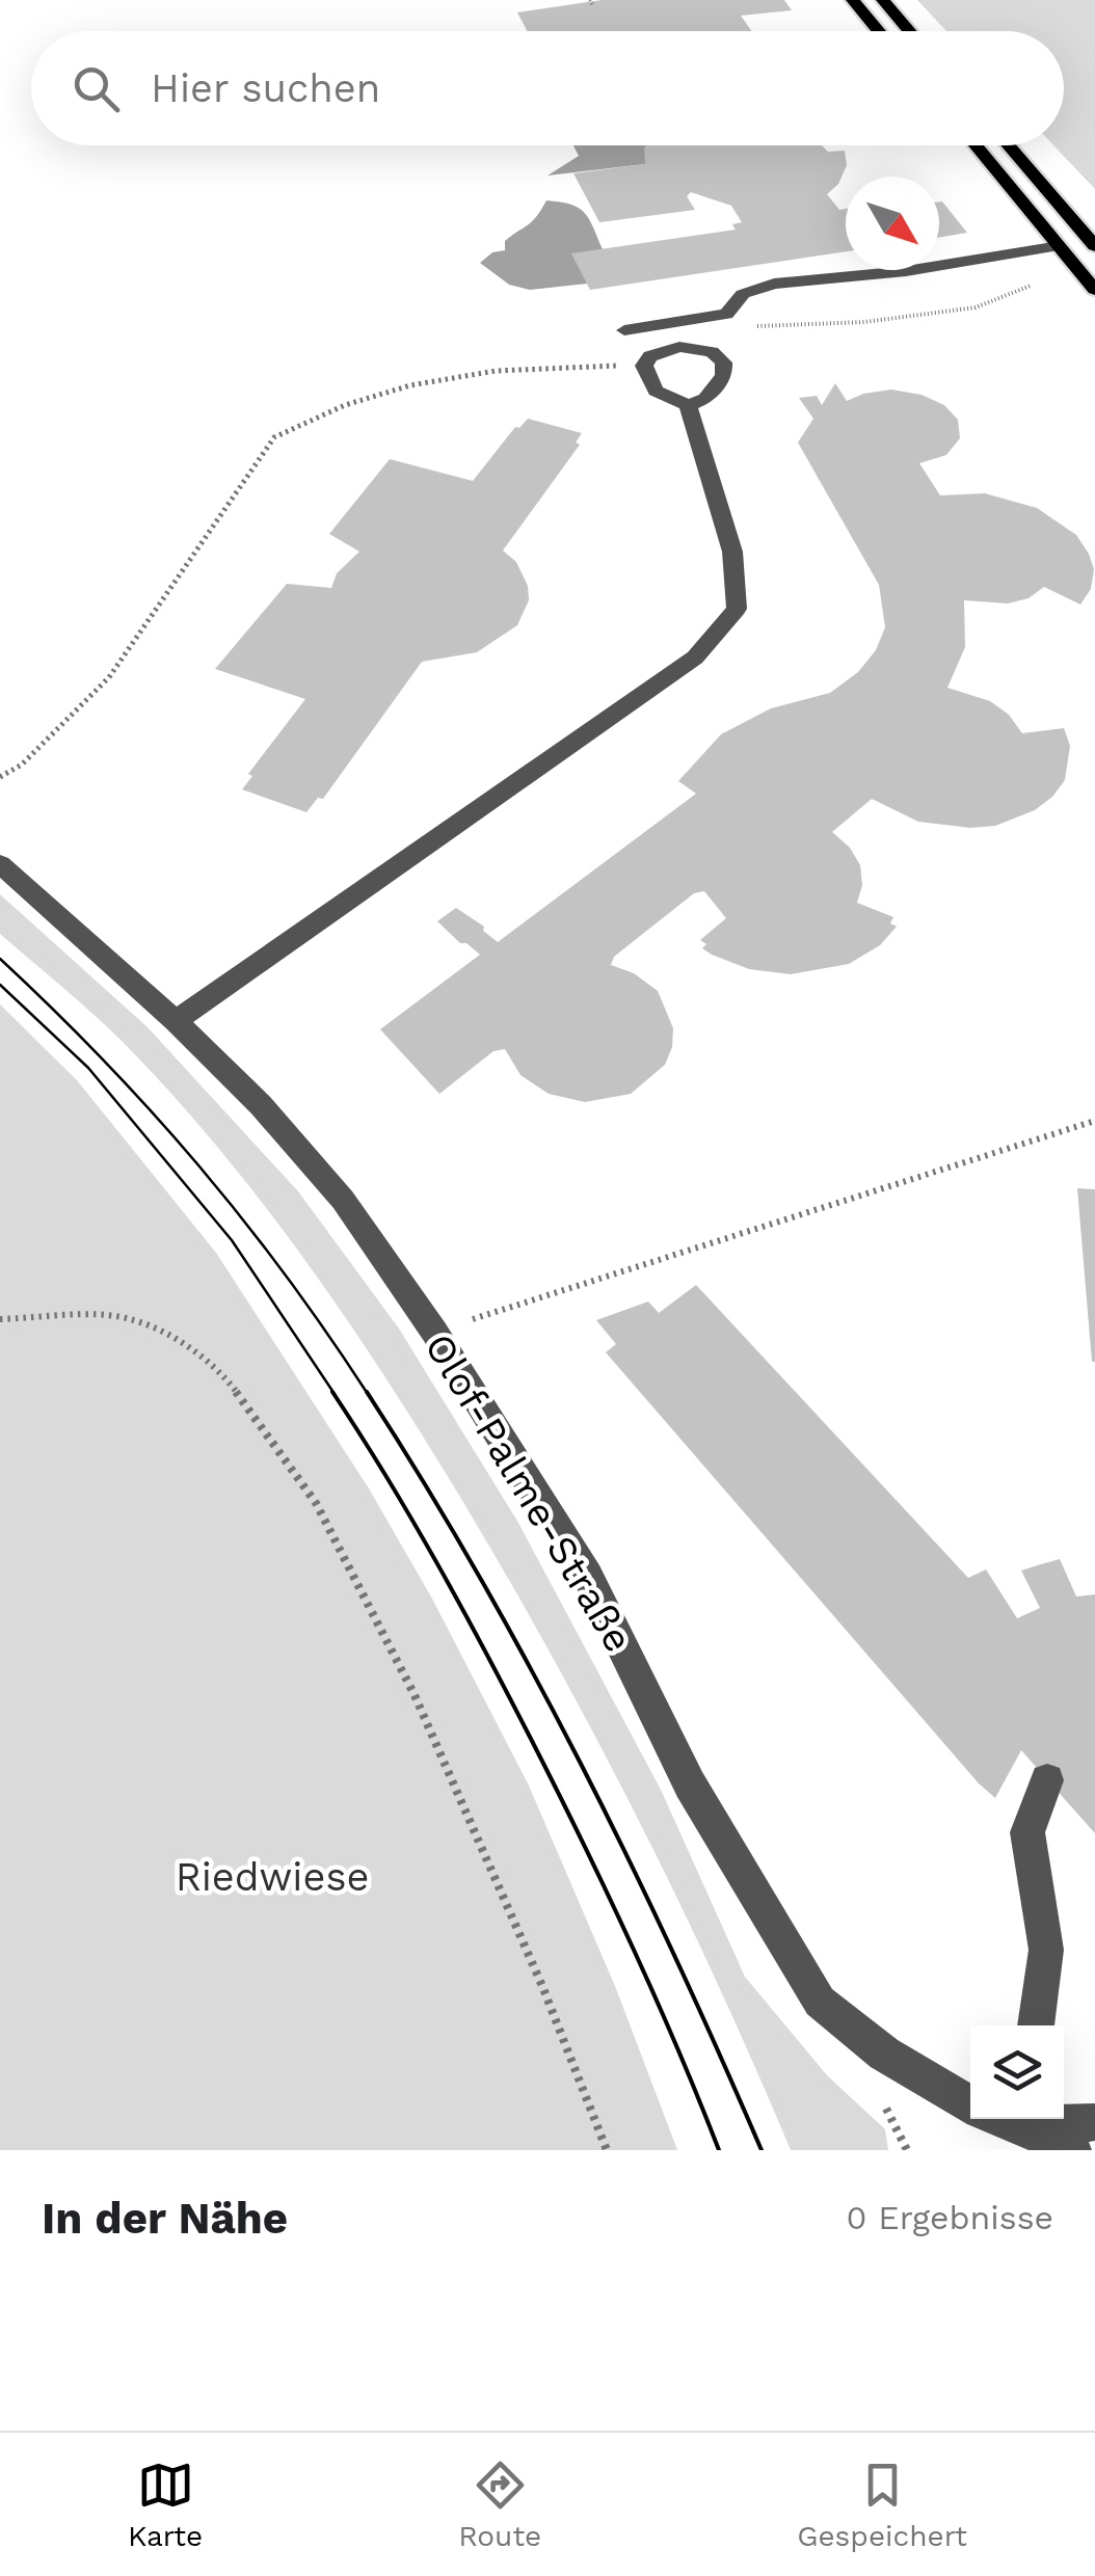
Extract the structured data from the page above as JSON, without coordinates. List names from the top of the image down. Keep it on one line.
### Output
{"streets":{"street":["Olof-Palme-Straße"]},"parks":["Riedwiese"],"north":"bottom right","page":{"search":"Hier suchen","heading":["In der Nähe","0 Ergebnisse"],"nav":["Karte","Route","Gespeichert"]}}
